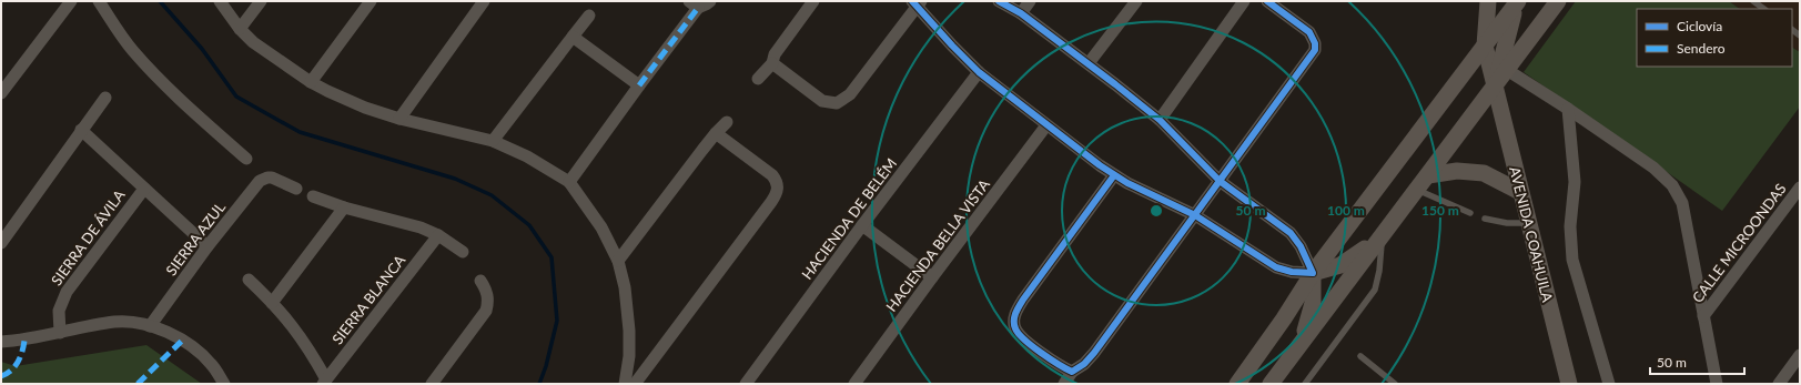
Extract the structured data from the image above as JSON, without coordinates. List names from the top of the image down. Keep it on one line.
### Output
{"streets":{"main road":["AVENIDA COAHUILA"],"street":["HACIENDA DE BELÉM","SIERRA DE ÁVILA","SIERRA AZUL","CALLE MICROONDAS","HACIENDA BELLA VISTA","SIERRA BLANCA"]},"legend":["Ciclovía","Sendero"],"scale_bar":"50 m","rings":["50 m","100 m","150 m"]}
